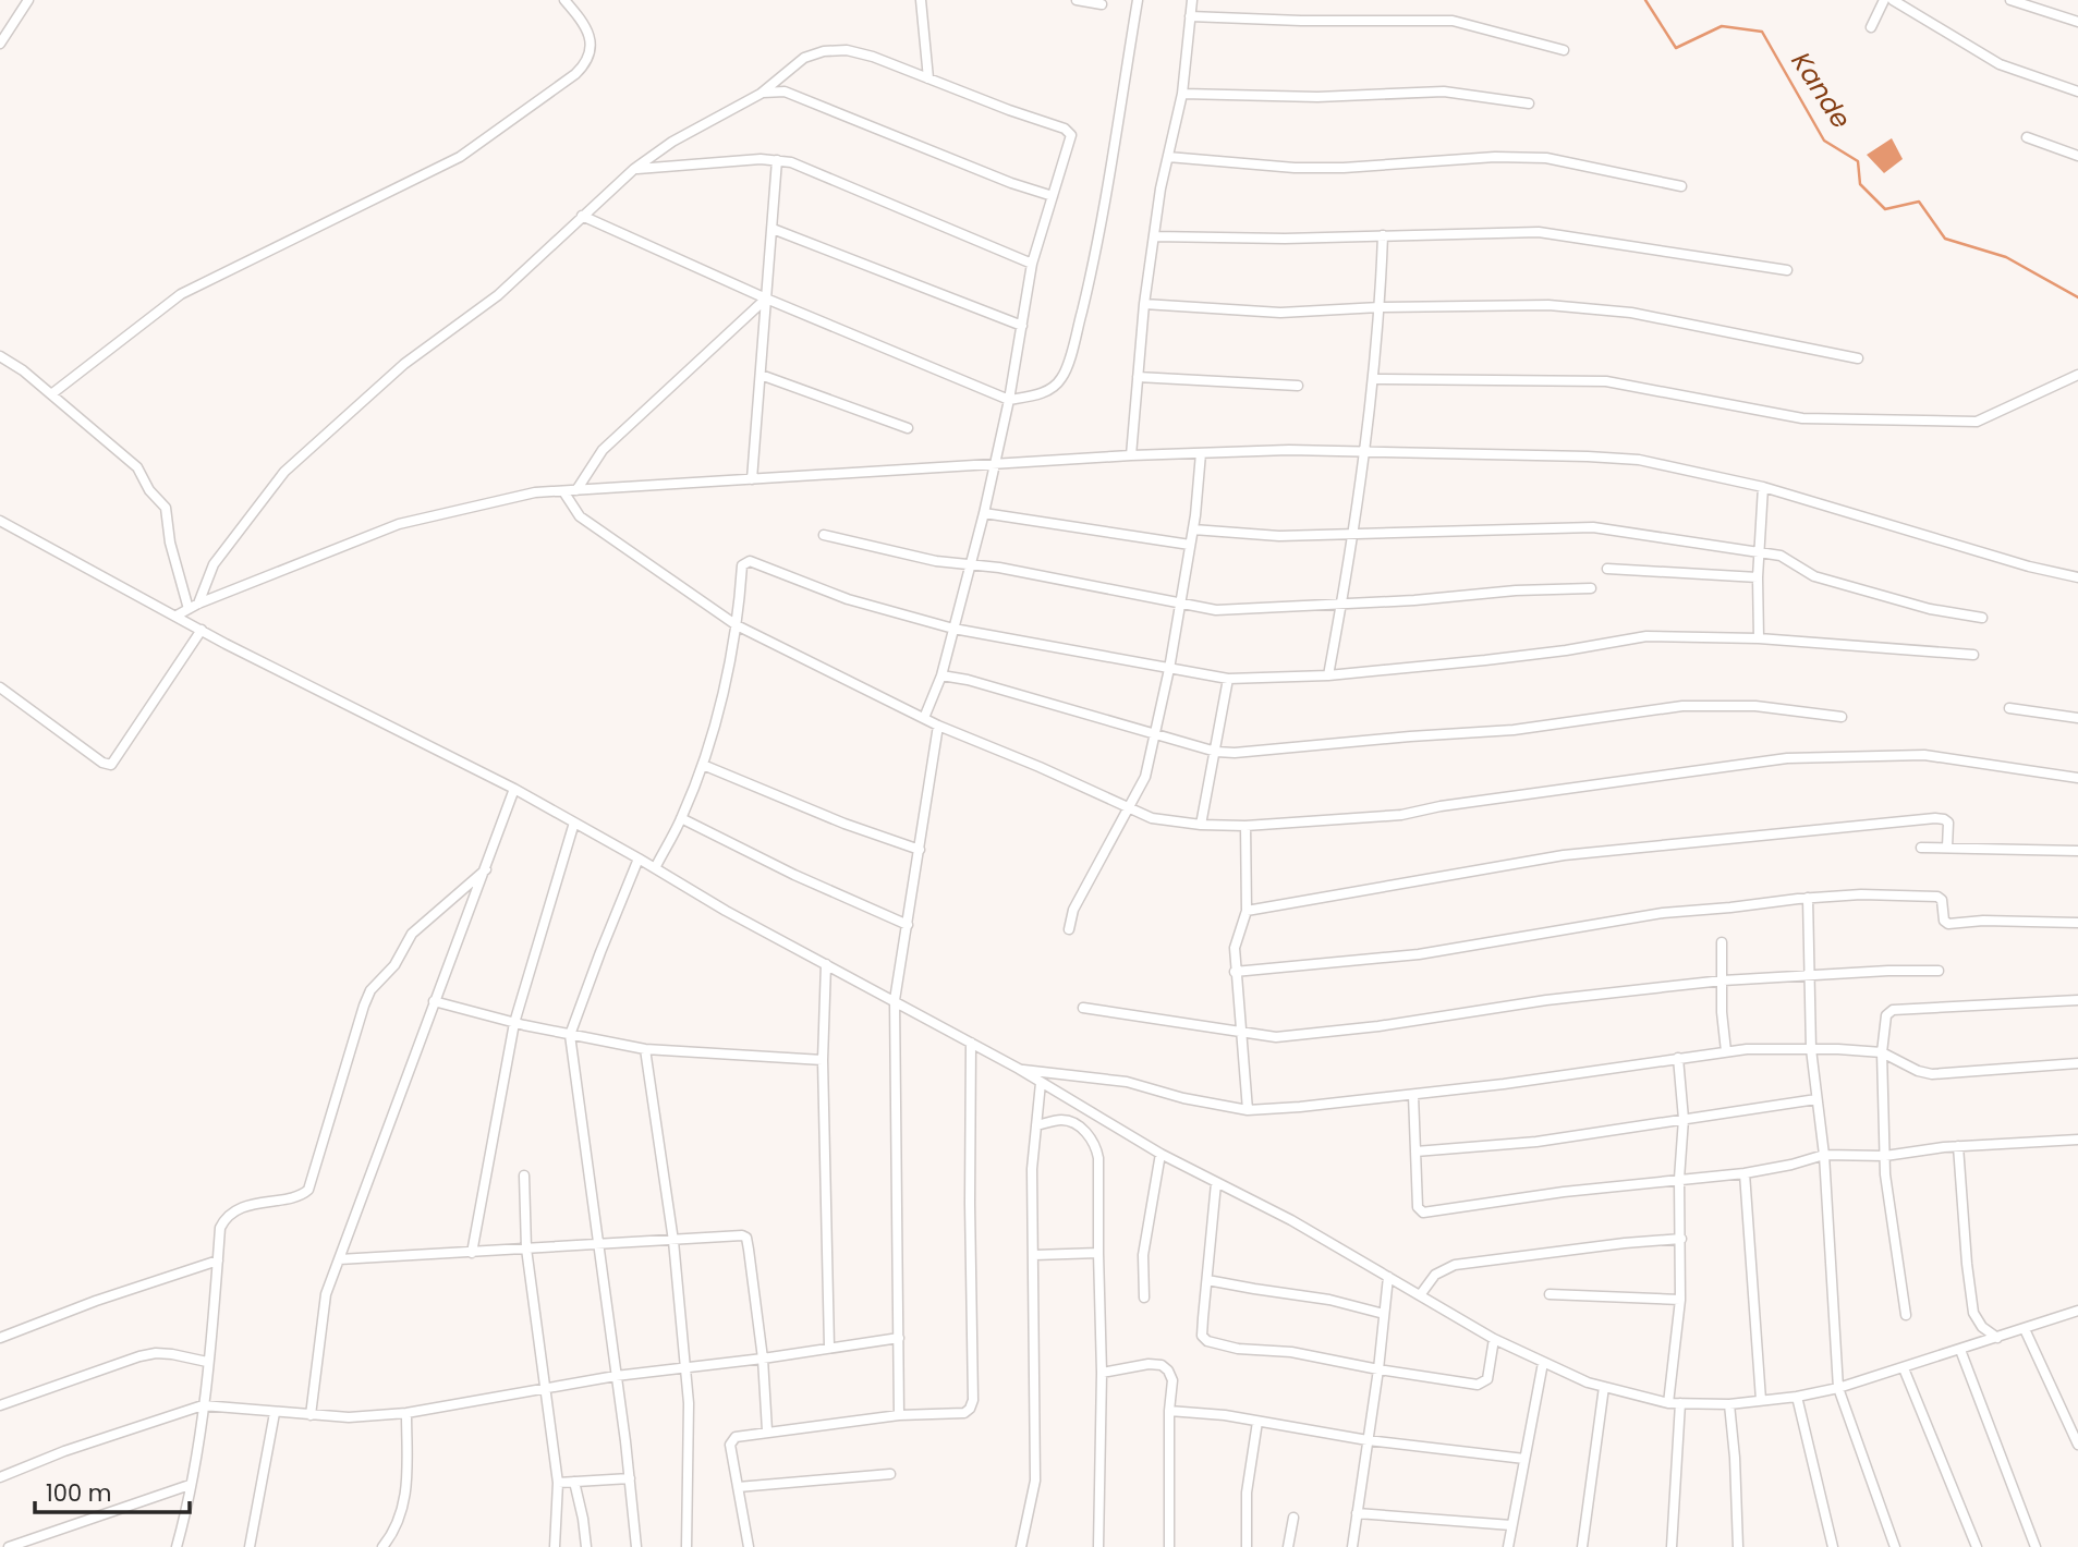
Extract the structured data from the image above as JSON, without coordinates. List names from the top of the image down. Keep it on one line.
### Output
{"water":["Kande"],"scale_bar":"100 m"}
